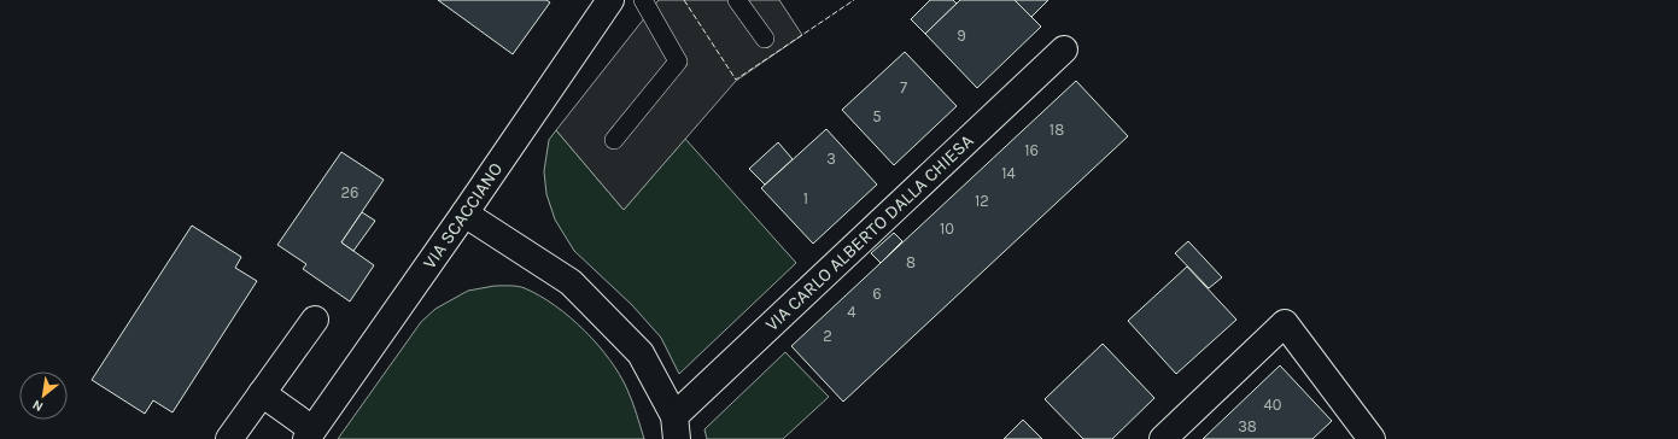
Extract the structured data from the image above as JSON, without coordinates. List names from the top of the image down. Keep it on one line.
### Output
{"streets":{"street":["VIA SCACCIANO","VIA CARLO ALBERTO DALLA CHIESA"]},"crossings":[["VIA SCACCIANO","VIA CARLO ALBERTO DALLA CHIESA"]],"house_numbers":["9","7","5","18","16","3","14","26","1","12","10","8","6","4","2","40","38"],"north":"bottom left"}
